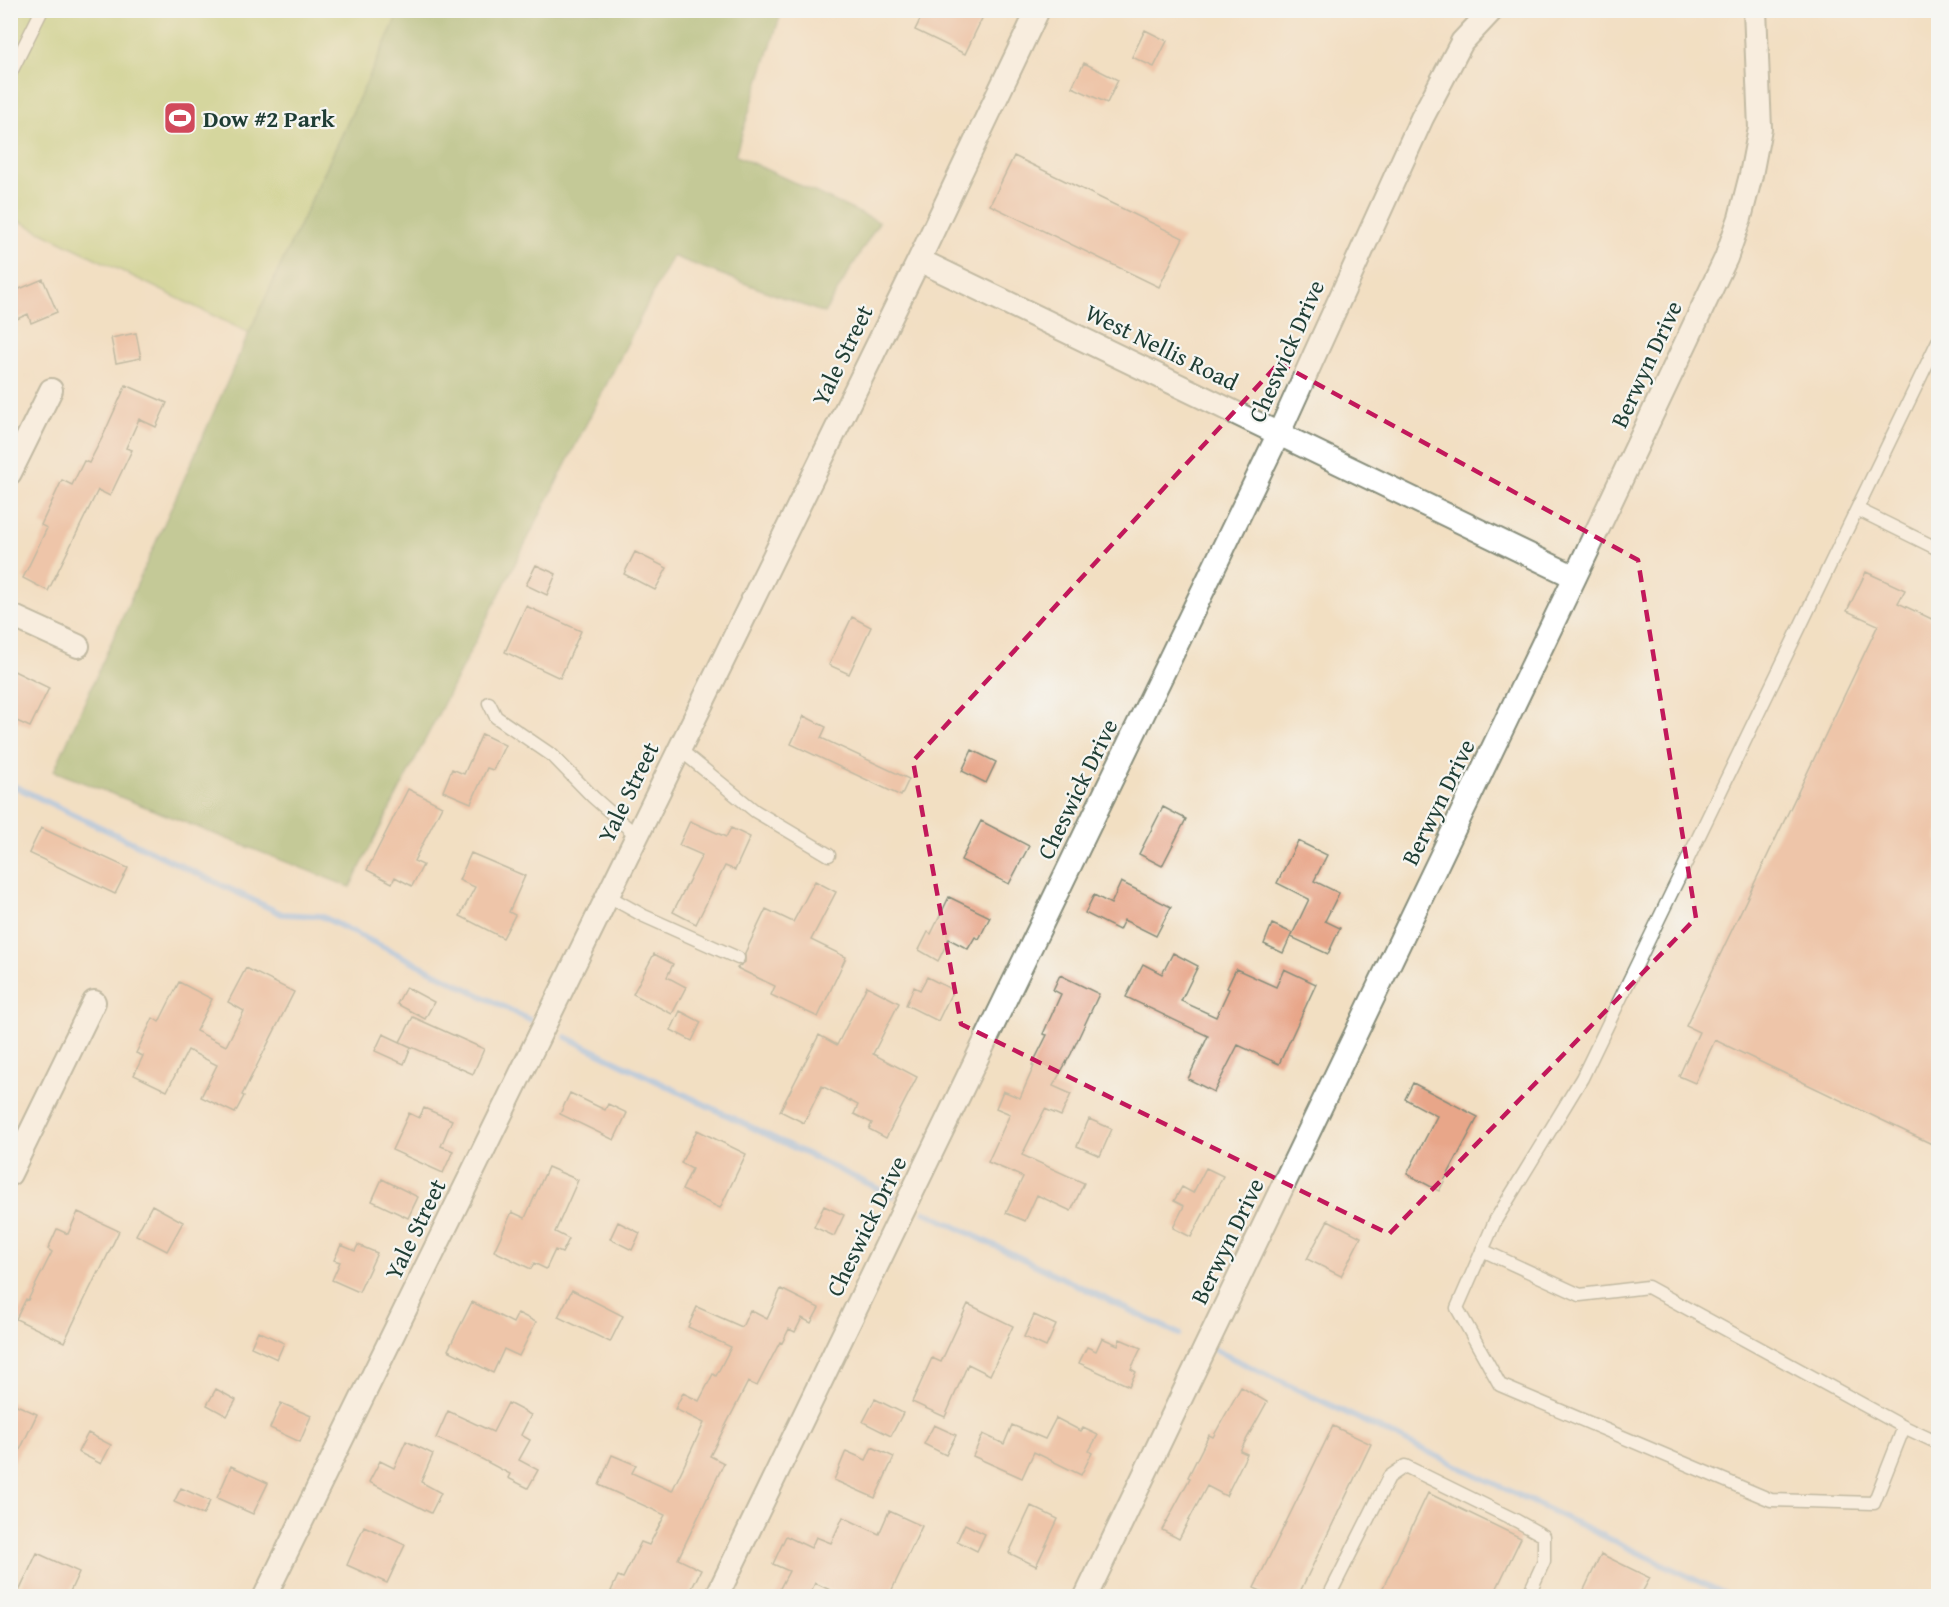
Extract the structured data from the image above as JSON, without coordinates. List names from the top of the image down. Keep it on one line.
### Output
{"streets":{"street":["West Nellis Road","Cheswick Drive","Yale Street","Berwyn Drive"]},"crossings":[["West Nellis Road","Cheswick Drive"],["West Nellis Road","Yale Street"],["West Nellis Road","Berwyn Drive"]],"places":{"sports":["Dow #2 Park"]}}
